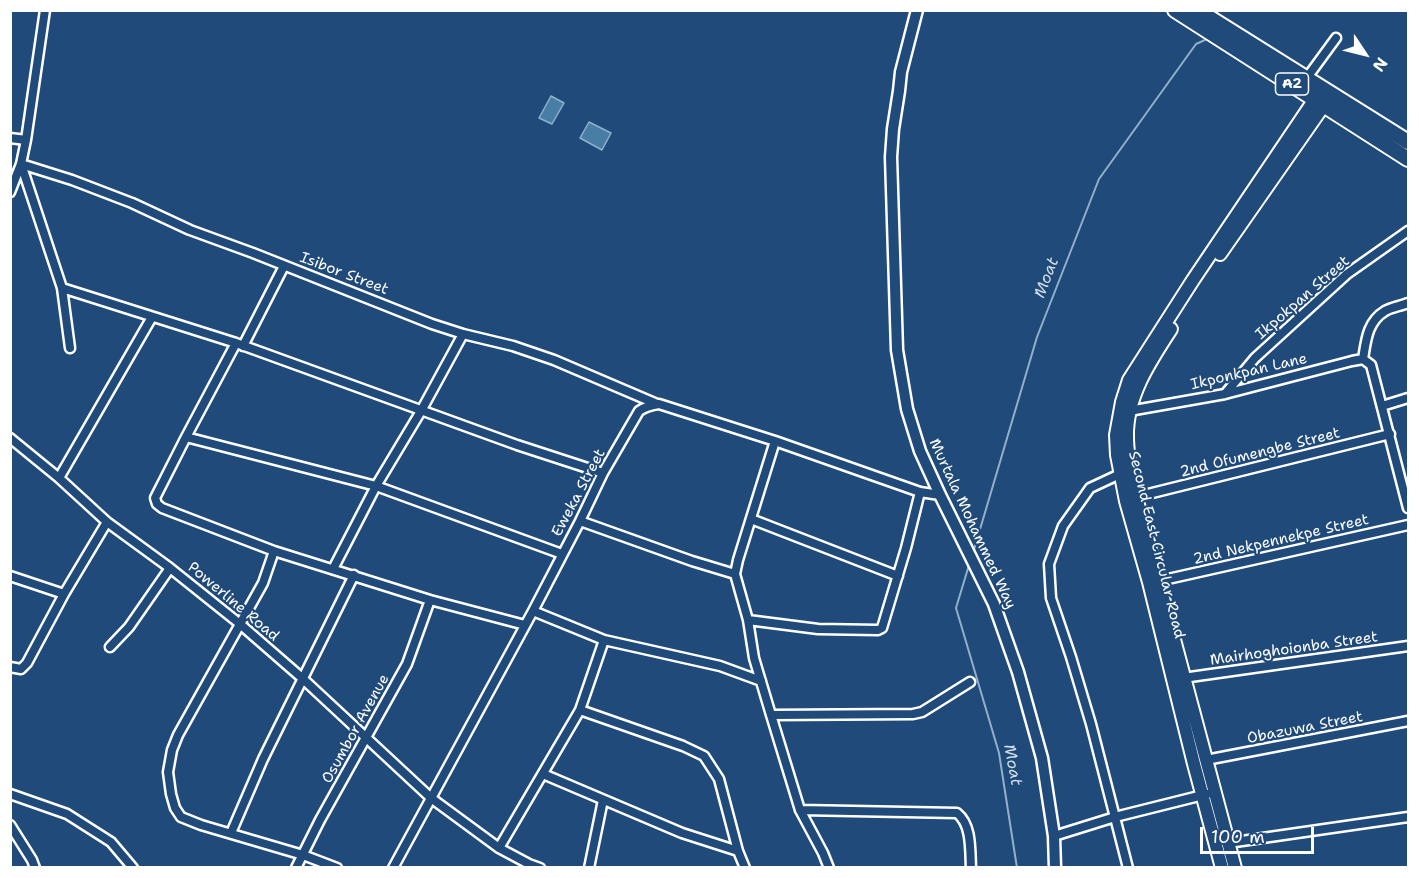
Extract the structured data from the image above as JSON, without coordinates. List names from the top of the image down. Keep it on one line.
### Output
{"streets":{"highway":["A2"],"main road":["Second East Circular Road"],"street":["Isibor Street","Ikpokpan Street","Ikponkpan Lane","2nd Ofumengbe Street","Eweka Street","Murtala Mohammed Way","2nd Nekpennekpe Street","Powerline Road","Mairhoghoionba Street","Obazuwa Street","Osumbor Avenue"]},"crossings":[["A2","Second East Circular Road"],["Isibor Street","Eweka Street"],["Ikpokpan Street","Ikponkpan Lane"],["Ikponkpan Lane","Second East Circular Road"],["2nd Ofumengbe Street","Second East Circular Road"],["Eweka Street","Powerline Road"],["2nd Nekpennekpe Street","Second East Circular Road"],["Second East Circular Road","Mairhoghoionba Street"],["Second East Circular Road","Obazuwa Street"],["Powerline Road","Osumbor Avenue"]],"water":["Moat"],"scale_bar":"100 m","north":"bottom right"}
